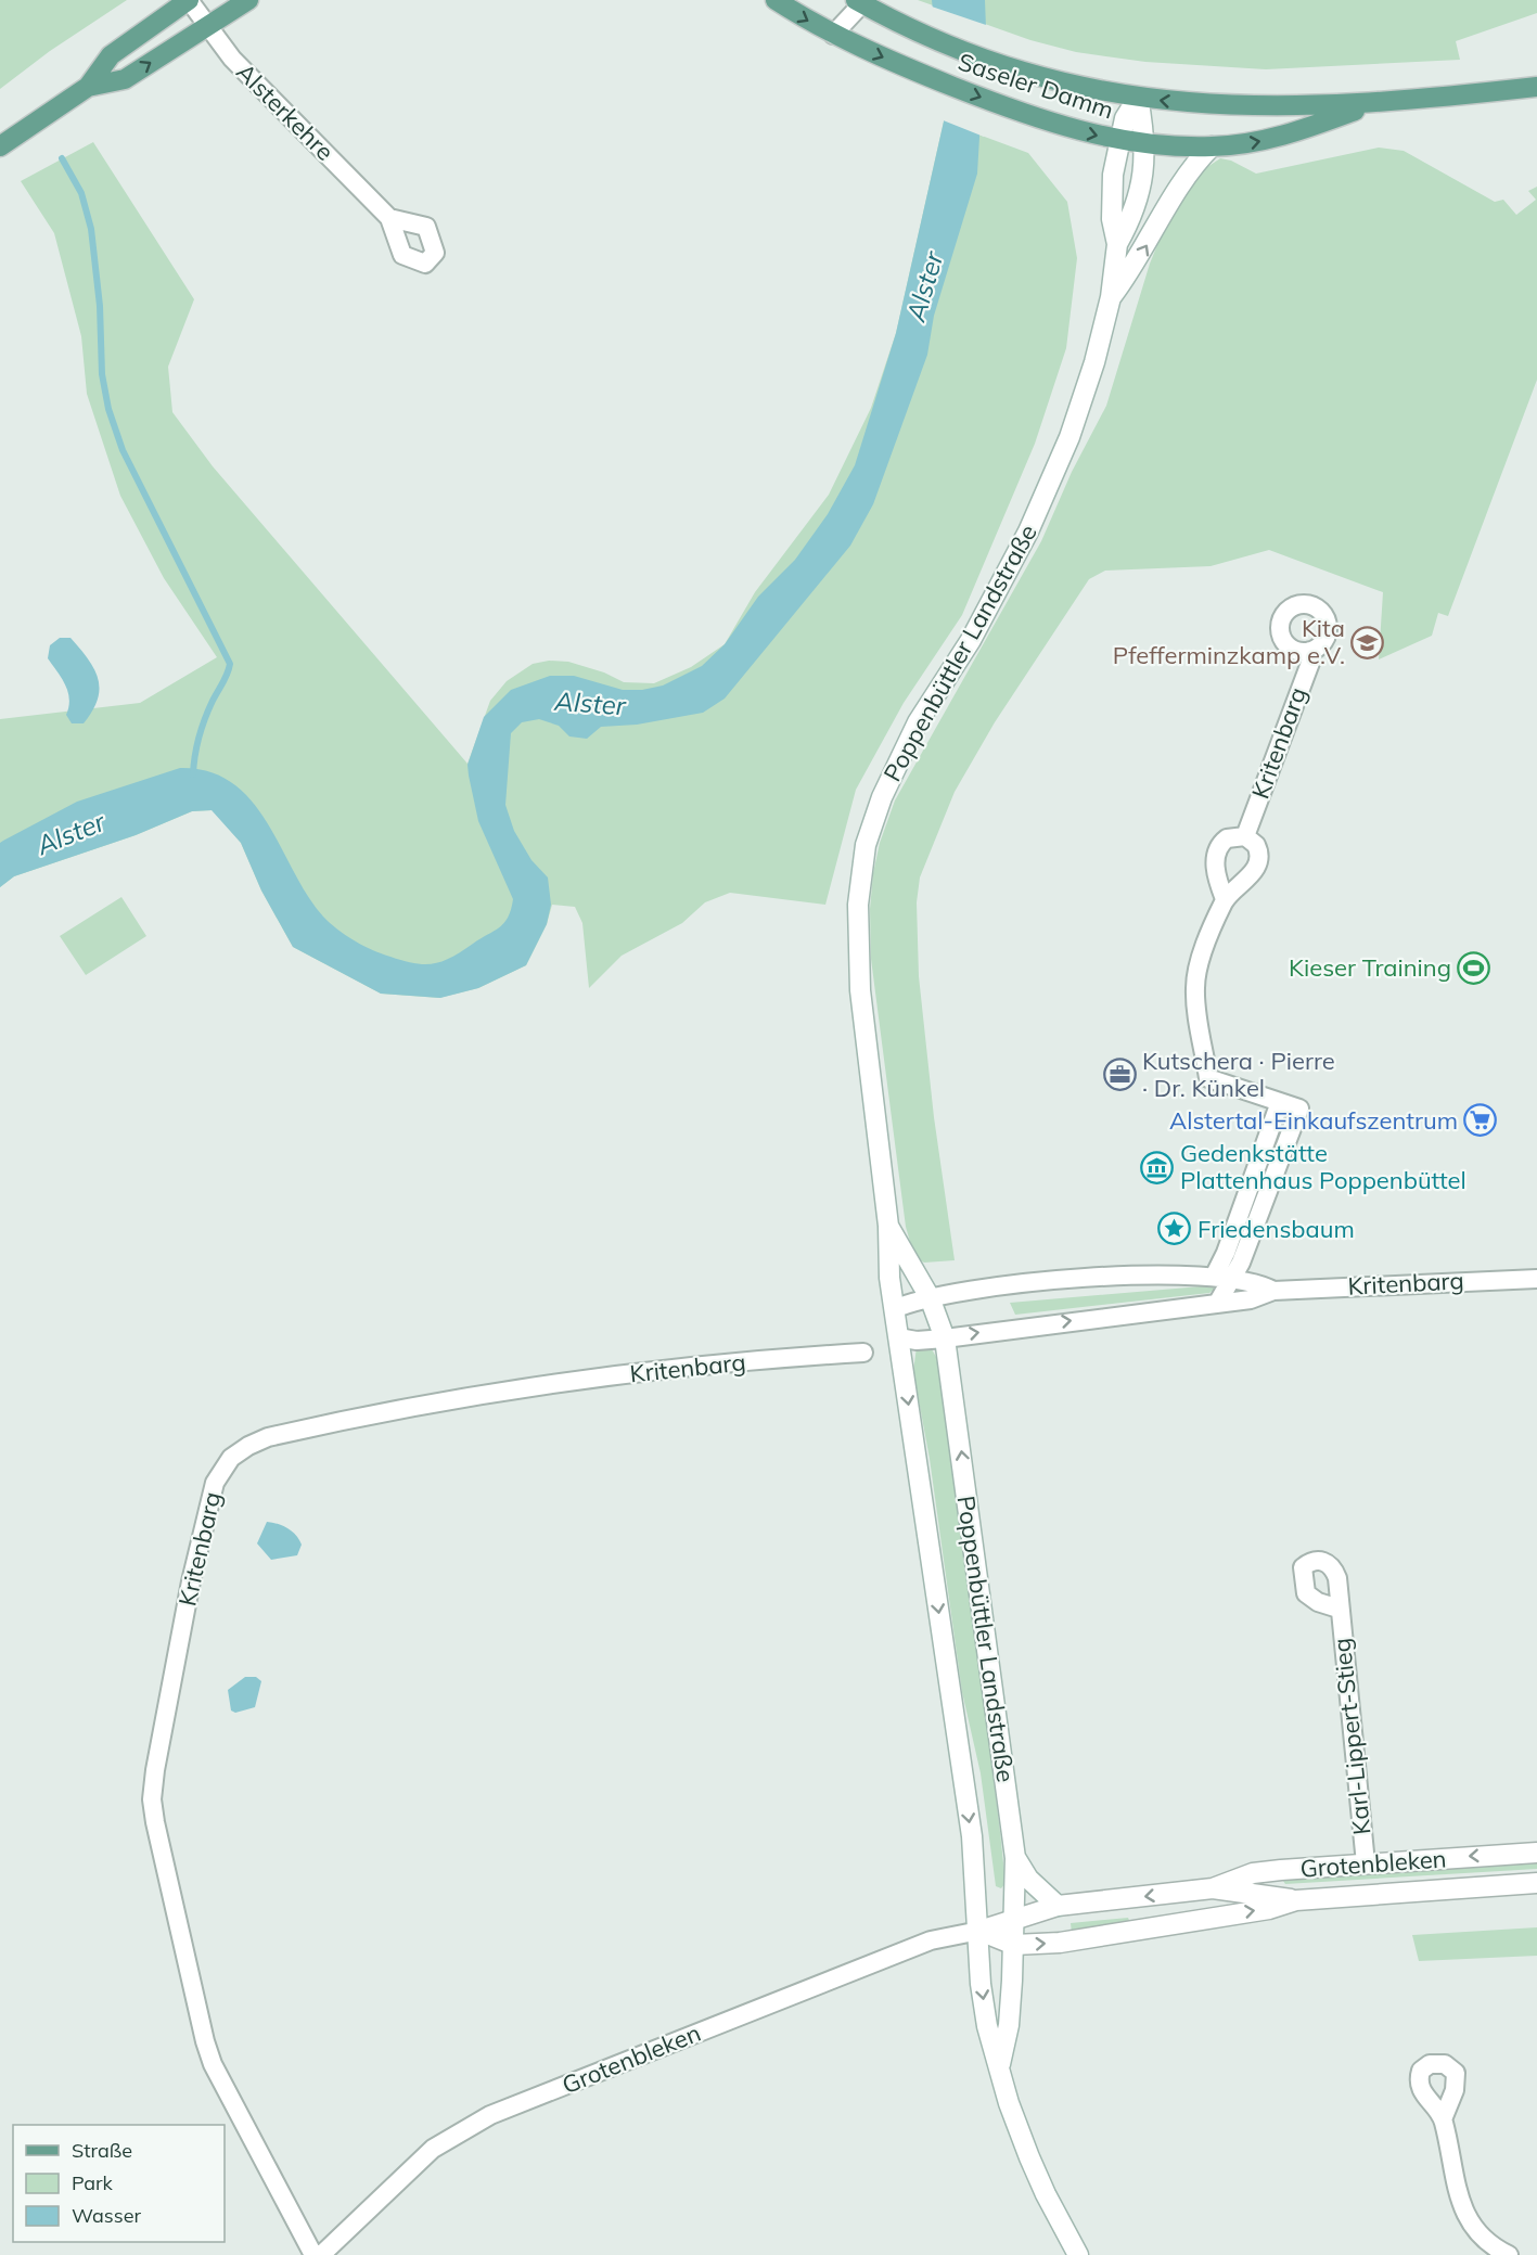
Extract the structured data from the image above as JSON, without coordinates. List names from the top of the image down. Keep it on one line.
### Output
{"streets":{"main road":["Saseler Damm","Poppenbüttler Landstraße","Grotenbleken"],"street":["Alsterkehre","Kritenbarg","Karl-Lippert-Stieg"]},"crossings":[["Saseler Damm","Poppenbüttler Landstraße"],["Poppenbüttler Landstraße","Kritenbarg"],["Poppenbüttler Landstraße","Grotenbleken"],["Karl-Lippert-Stieg","Grotenbleken"]],"water":["Alster"],"places":{"school or university":["Kita Pfefferminzkamp e.V."],"sports":["Kieser Training"],"office":["Kutschera · Pierre · Dr. Künkel"],"supermarket":["Alstertal-Einkaufszentrum"],"museum":["Gedenkstätte Plattenhaus Poppenbüttel"],"place":["Friedensbaum"]},"legend":["Straße","Park","Wasser"]}
